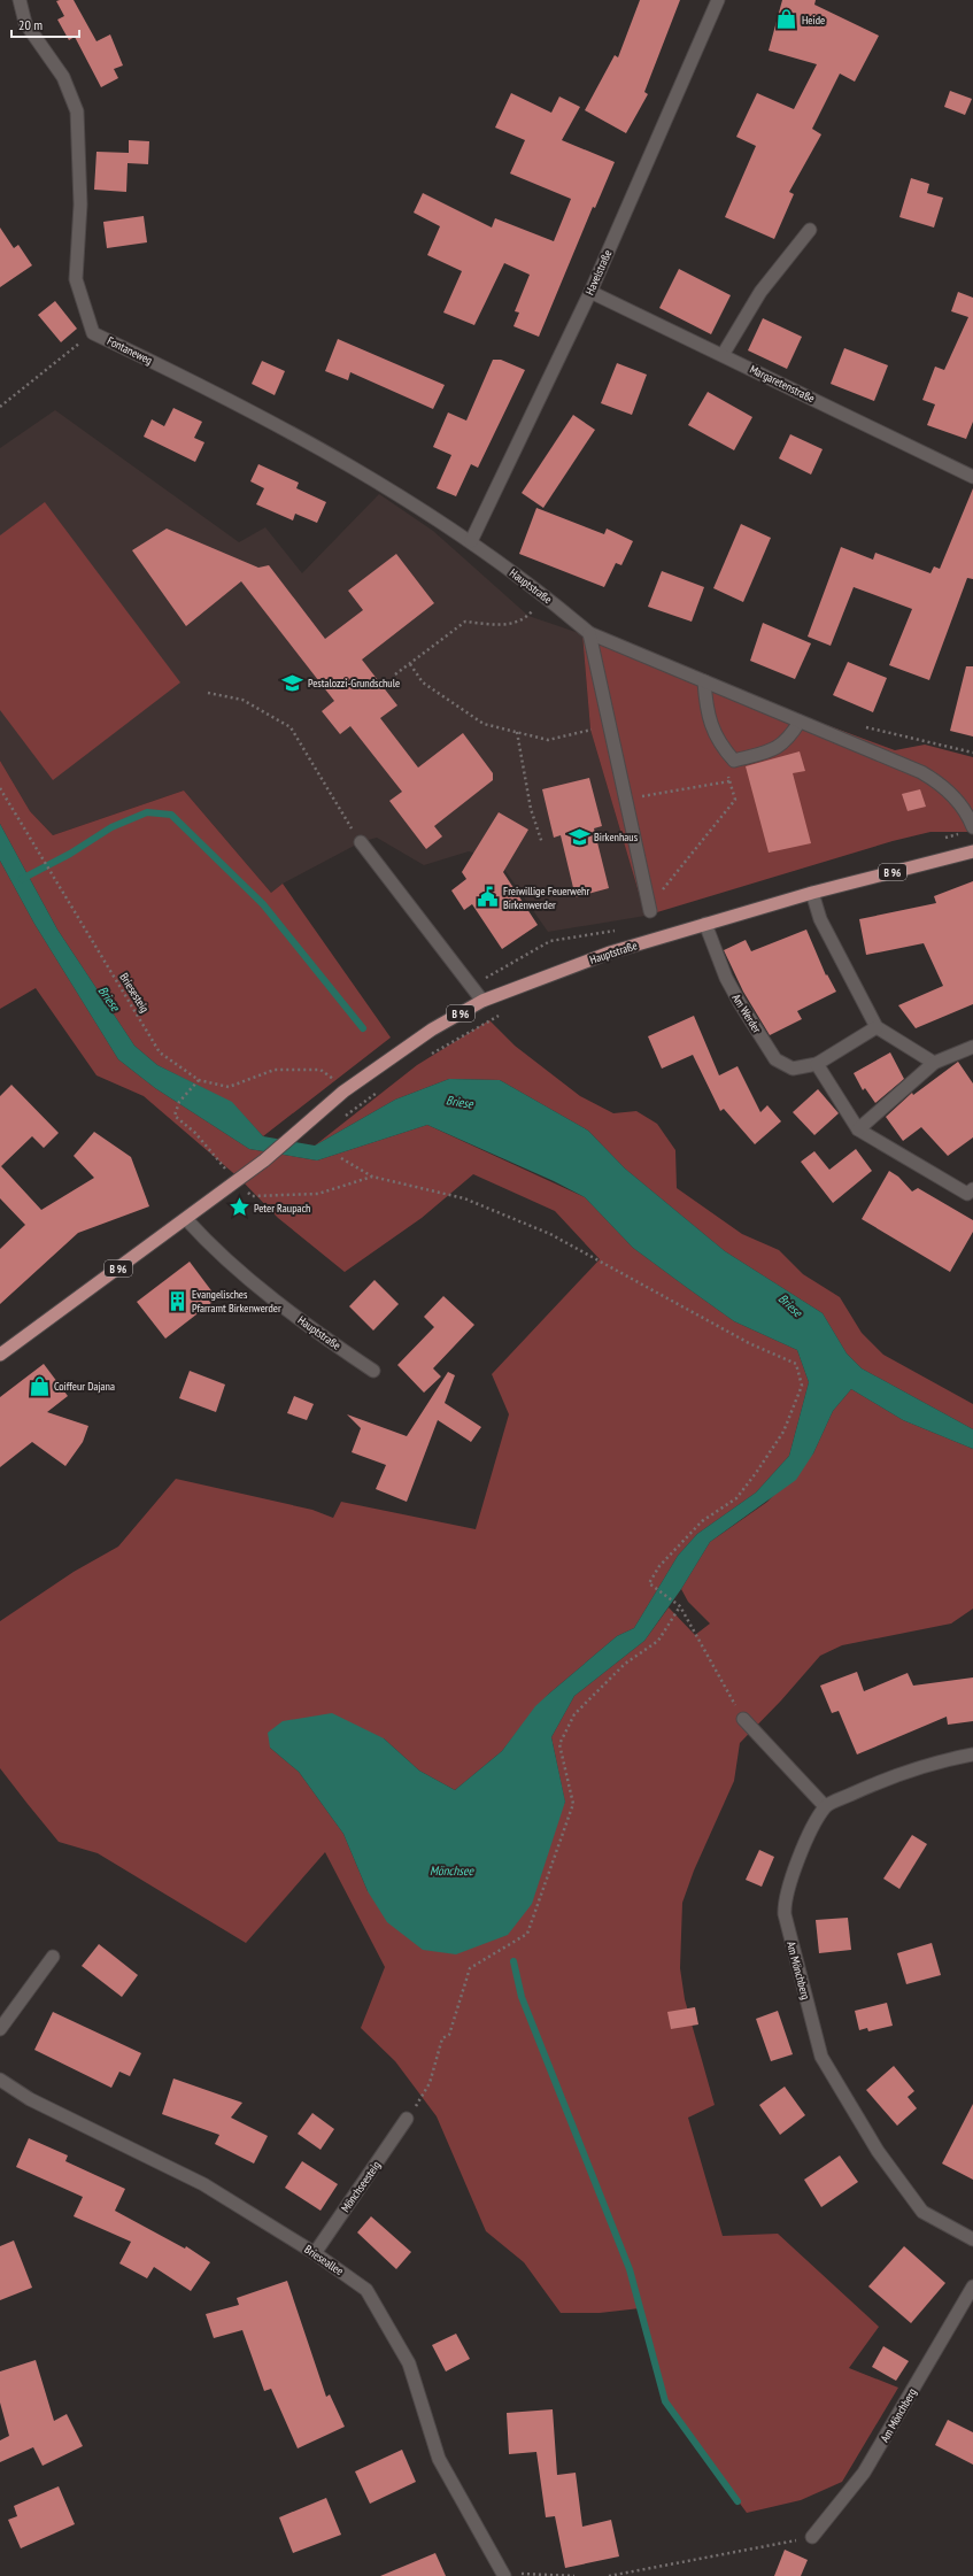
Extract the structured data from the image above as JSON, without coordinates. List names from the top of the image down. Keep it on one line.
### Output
{"streets":{"main road":["Hauptstraße","B 96"],"street":["Havelstraße","Fontaneweg","Margaretenstraße","Am Werder","Am Mönchberg","Mönchseesteig","Brieseallee"],"path":["Briesesteig"]},"crossings":[["Havelstraße","Fontaneweg"],["Havelstraße","Margaretenstraße"],["Havelstraße","Hauptstraße"],["Fontaneweg","Hauptstraße"],["Hauptstraße","B 96"],["Hauptstraße","Am Werder"],["Mönchseesteig","Brieseallee"]],"water":["Briese","Mönchsee"],"places":{"shop":["Heide","Coiffeur Dajana"],"school or university":["Pestalozzi-Grundschule","Birkenhaus"],"public building":["Freiwillige Feuerwehr Birkenwerder"],"place":["Peter Raupach"],"building":["Evangelisches Pfarramt Birkenwerder"]},"scale_bar":"20 m"}
